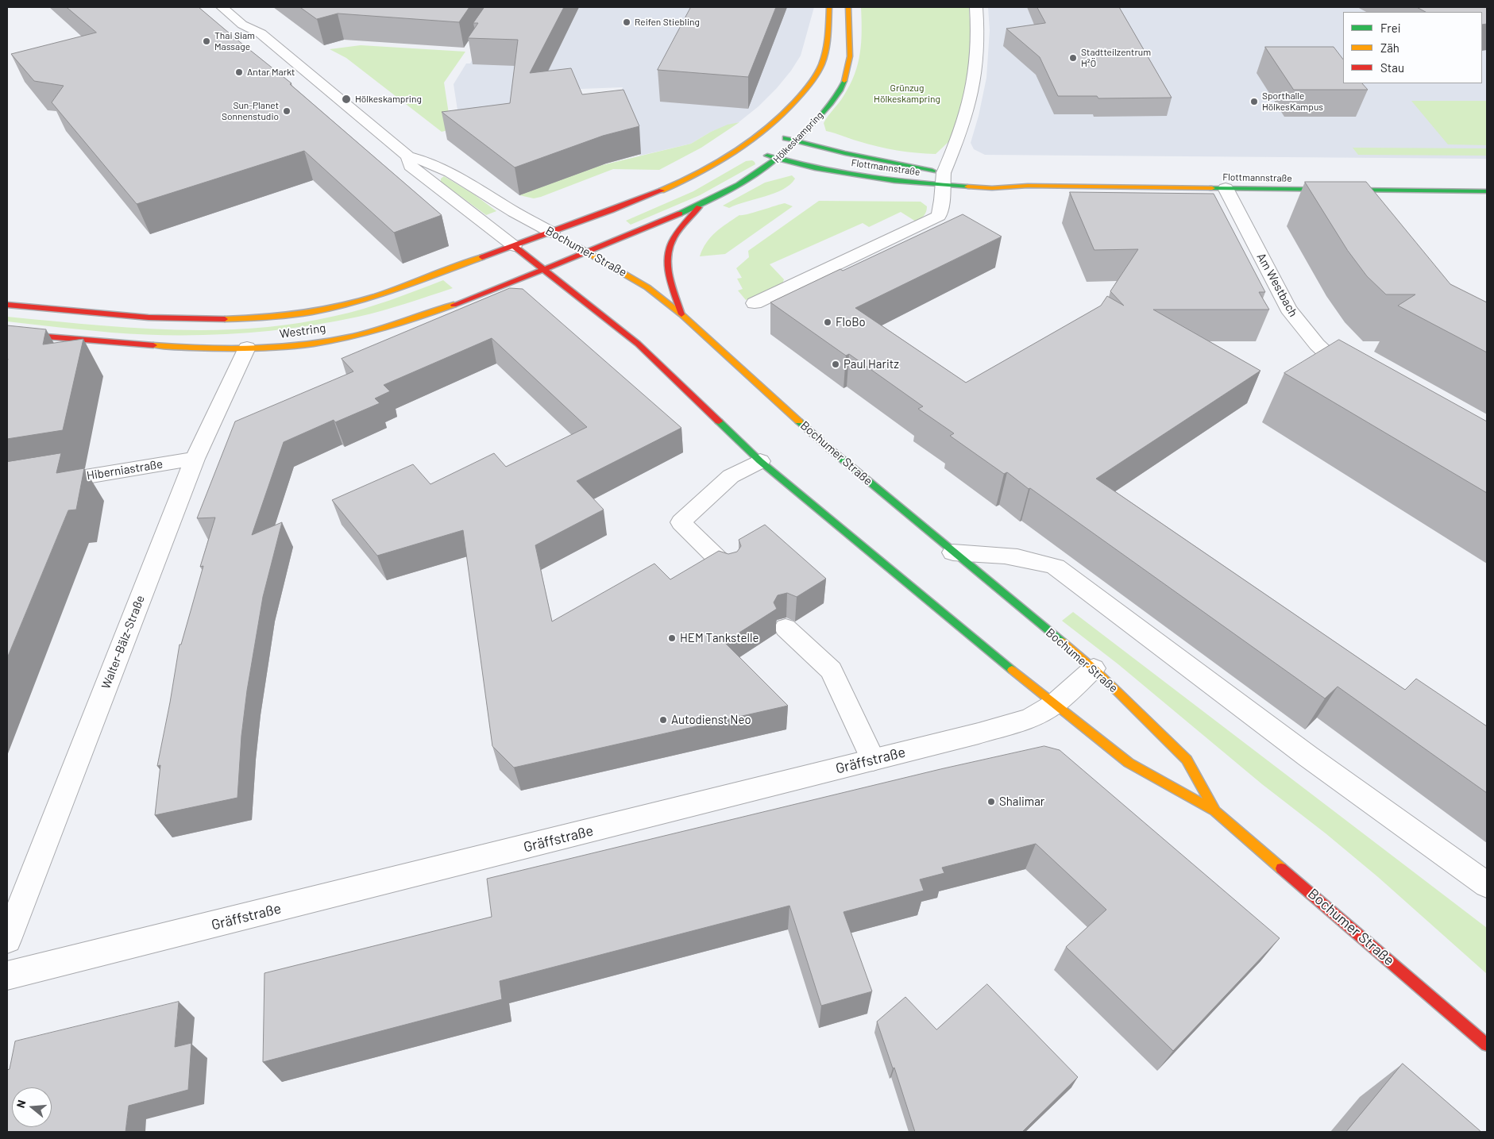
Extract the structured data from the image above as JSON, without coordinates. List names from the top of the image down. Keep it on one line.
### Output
{"streets":{"main road":["Hölkeskampring","Flottmannstraße","Bochumer Straße","Westring"],"street":["Am Westbach","Hiberniastraße","Walter-Bälz-Straße","Gräffstraße"]},"crossings":[["Hölkeskampring","Flottmannstraße"],["Hölkeskampring","Bochumer Straße"],["Hölkeskampring","Westring"],["Flottmannstraße","Am Westbach"],["Bochumer Straße","Westring"],["Bochumer Straße","Gräffstraße"],["Westring","Walter-Bälz-Straße"],["Hiberniastraße","Walter-Bälz-Straße"]],"parks":["Grünzug Hölkeskampring"],"places":["Reifen Stiebling","Thai Siam Massage","Stadtteilzentrum H²Ö","Antar Markt","Hölkeskampring","Sporthalle HölkesKampus","Sun-Planet Sonnenstudio","FloBo","Paul Haritz","HEM Tankstelle","Autodienst Neo","Shalimar"],"legend":["Frei","Zäh","Stau"],"north":"left"}
